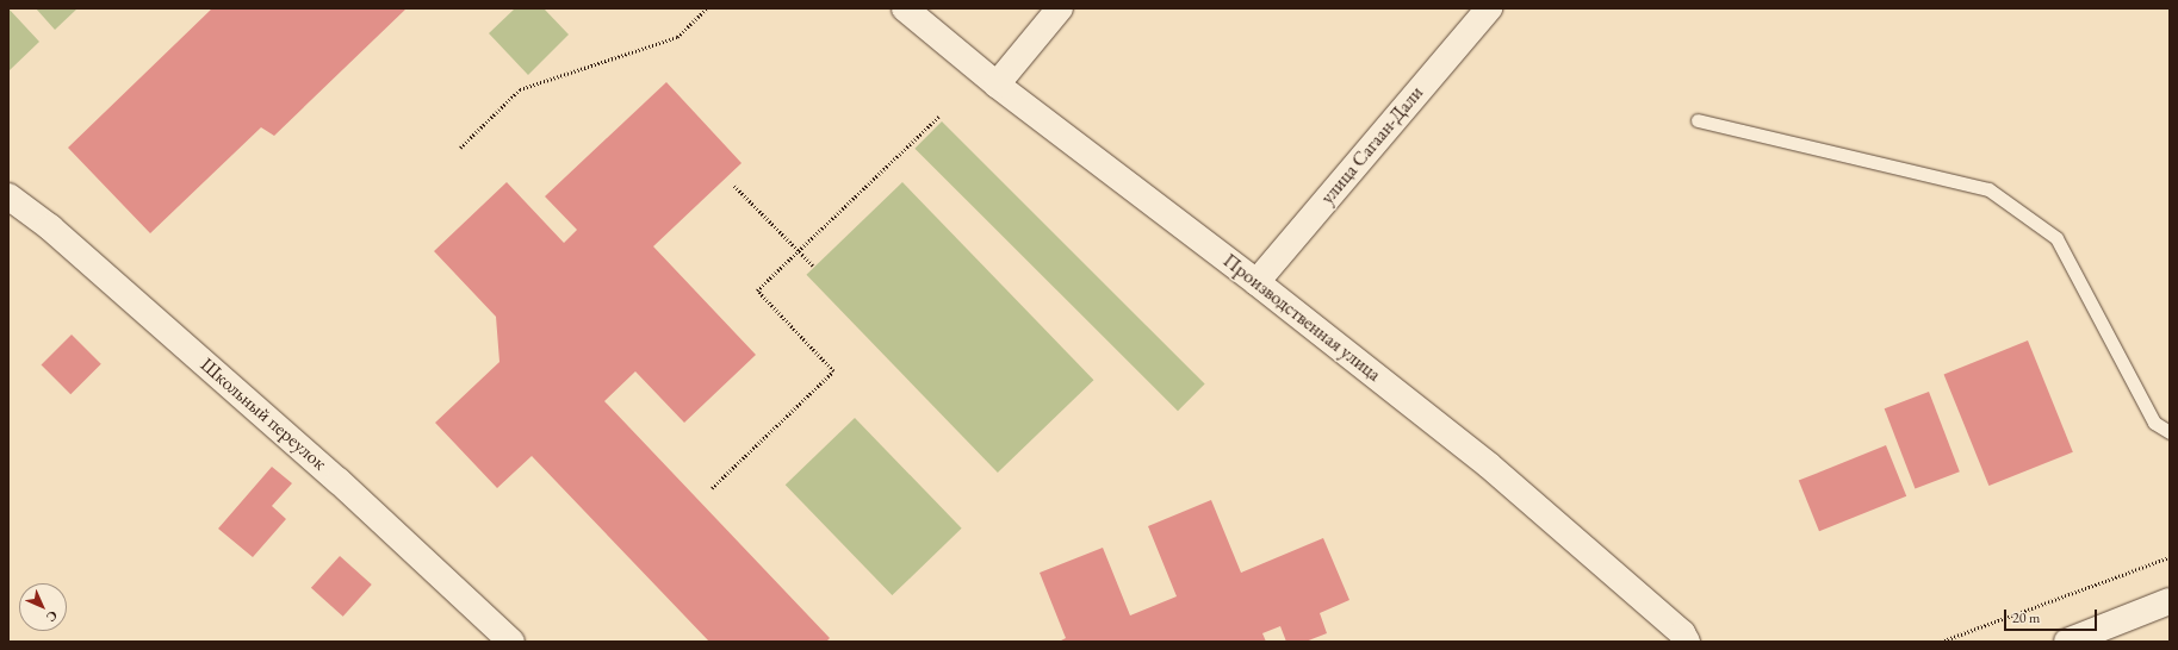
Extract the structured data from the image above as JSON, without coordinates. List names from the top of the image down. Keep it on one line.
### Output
{"streets":{"street":["улица Сагаан-Дали","Производственная улица","Школьный переулок"]},"crossings":[["улица Сагаан-Дали","Производственная улица"]],"scale_bar":"20 m","north":"bottom right"}
